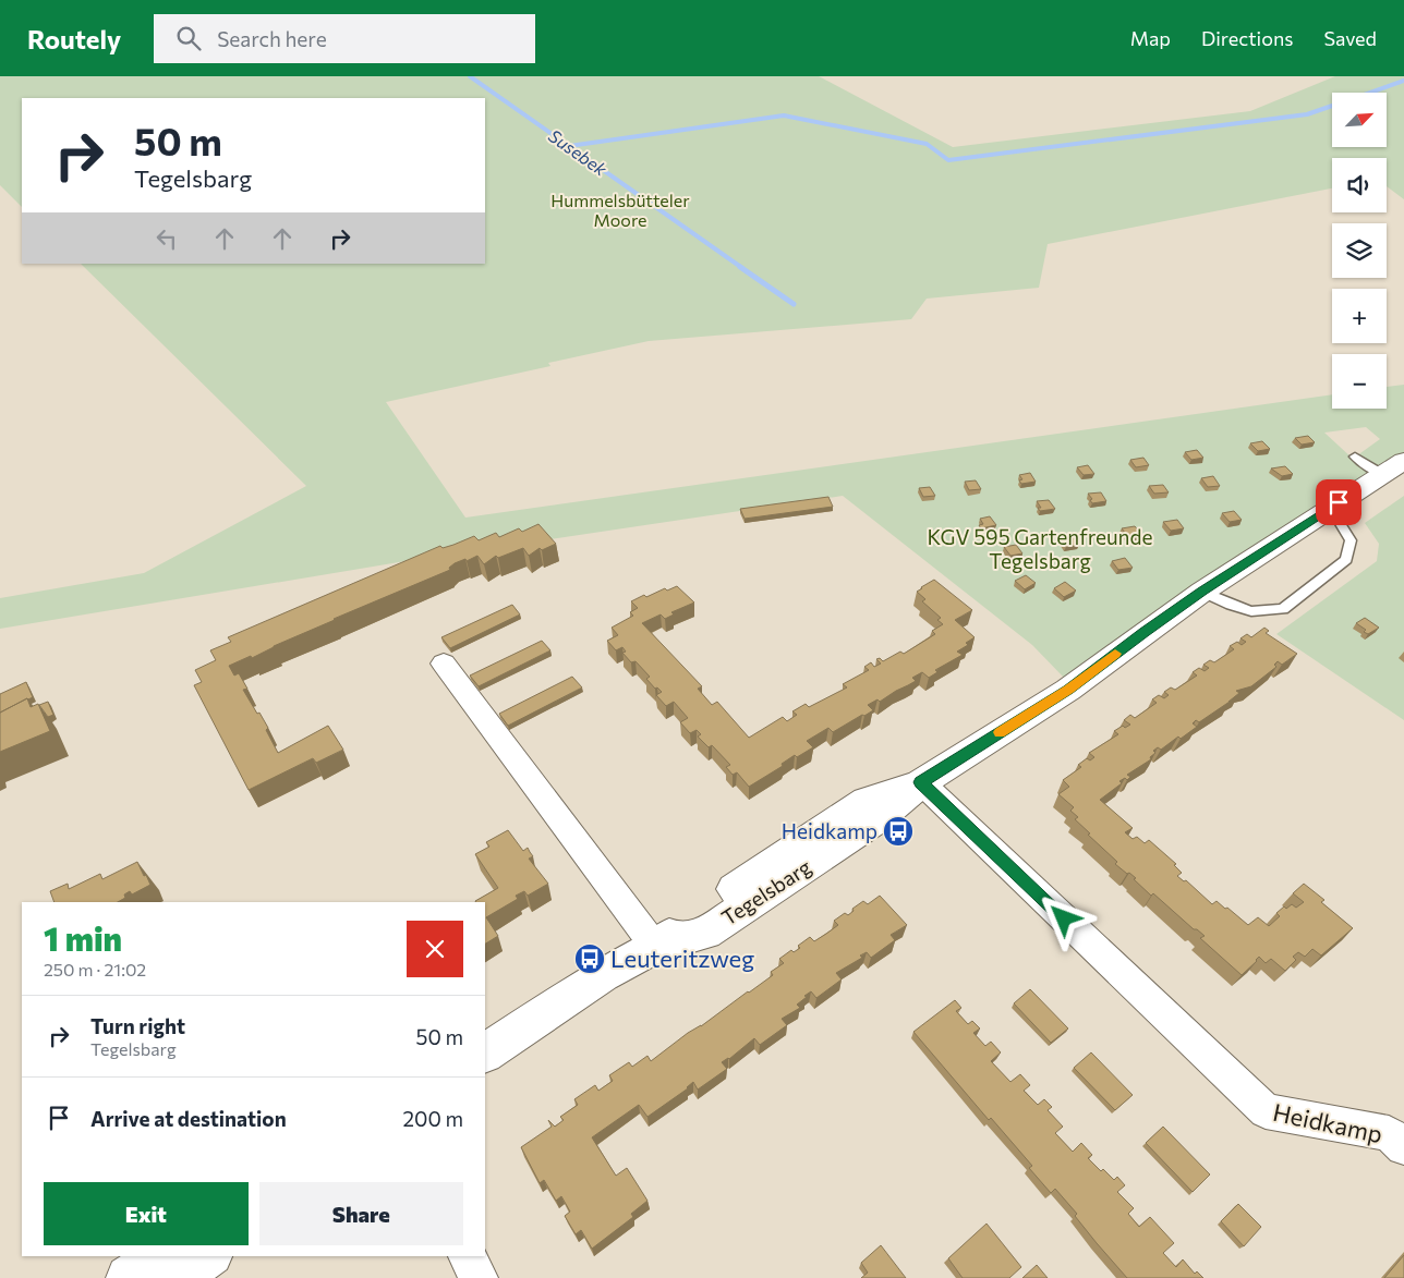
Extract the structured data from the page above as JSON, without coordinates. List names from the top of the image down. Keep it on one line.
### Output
{"streets":{"street":["Tegelsbarg","Heidkamp"]},"crossings":[["Tegelsbarg","Heidkamp"]],"water":["Susebek"],"parks":["Hummelsbütteler Moore","KGV 595 Gartenfreunde Tegelsbarg"],"places":{"bus stop":["Heidkamp","Leuteritzweg"]},"north":"top right","page":{"header":"Routely","search":"Search here","nav":["Map","Directions","Saved"],"map_buttons":["+","−"],"turn":["50 m","Tegelsbarg"],"heading":["1 min","250 m · 21:02"],"list":[{"name":"Turn right","note":"Tegelsbarg","value":"50 m"},{"name":"Arrive at destination","value":"200 m"}],"buttons":["Exit","Share"]}}
